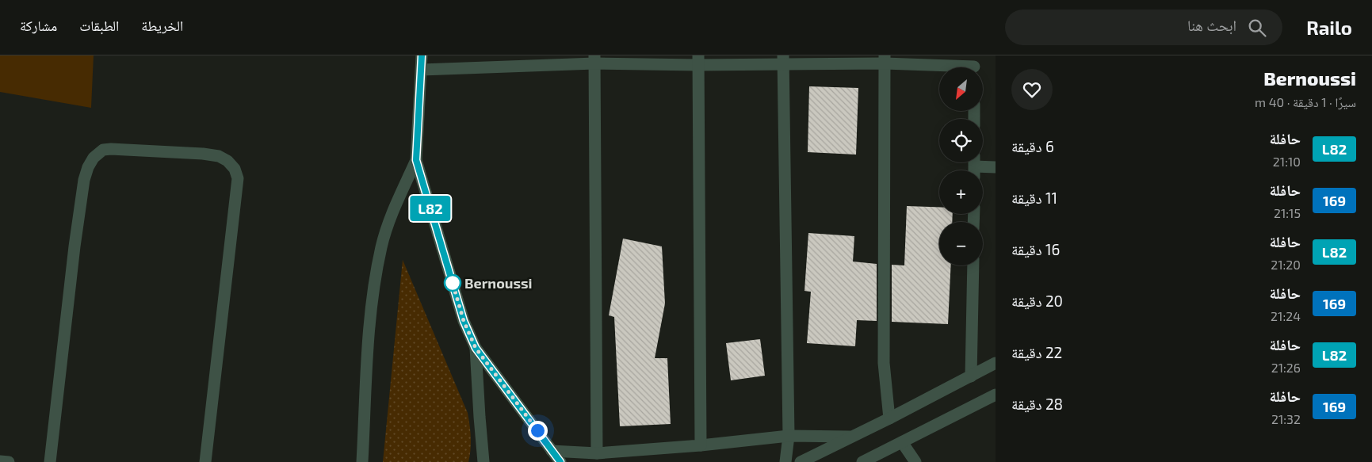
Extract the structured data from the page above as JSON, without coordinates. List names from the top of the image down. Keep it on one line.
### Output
{"places":["Bernoussi"],"lines":["bus line L82"],"north":"bottom left","page":{"header":"Railo","search":"ابحث هنا","nav":["الخريطة","الطبقات","مشاركة"],"heading":["Bernoussi","سيرًا · 1 دقيقة · 40 m"],"on_map":"L82","map_buttons":["+","−"],"list":[{"mark":"L82","name":"حافلة","note":"21:10","value":"6 دقيقة"},{"mark":"169","name":"حافلة","note":"21:15","value":"11 دقيقة"},{"mark":"L82","name":"حافلة","note":"21:20","value":"16 دقيقة"},{"mark":"169","name":"حافلة","note":"21:24","value":"20 دقيقة"},{"mark":"L82","name":"حافلة","note":"21:26","value":"22 دقيقة"},{"mark":"169","name":"حافلة","note":"21:32","value":"28 دقيقة"}]}}
